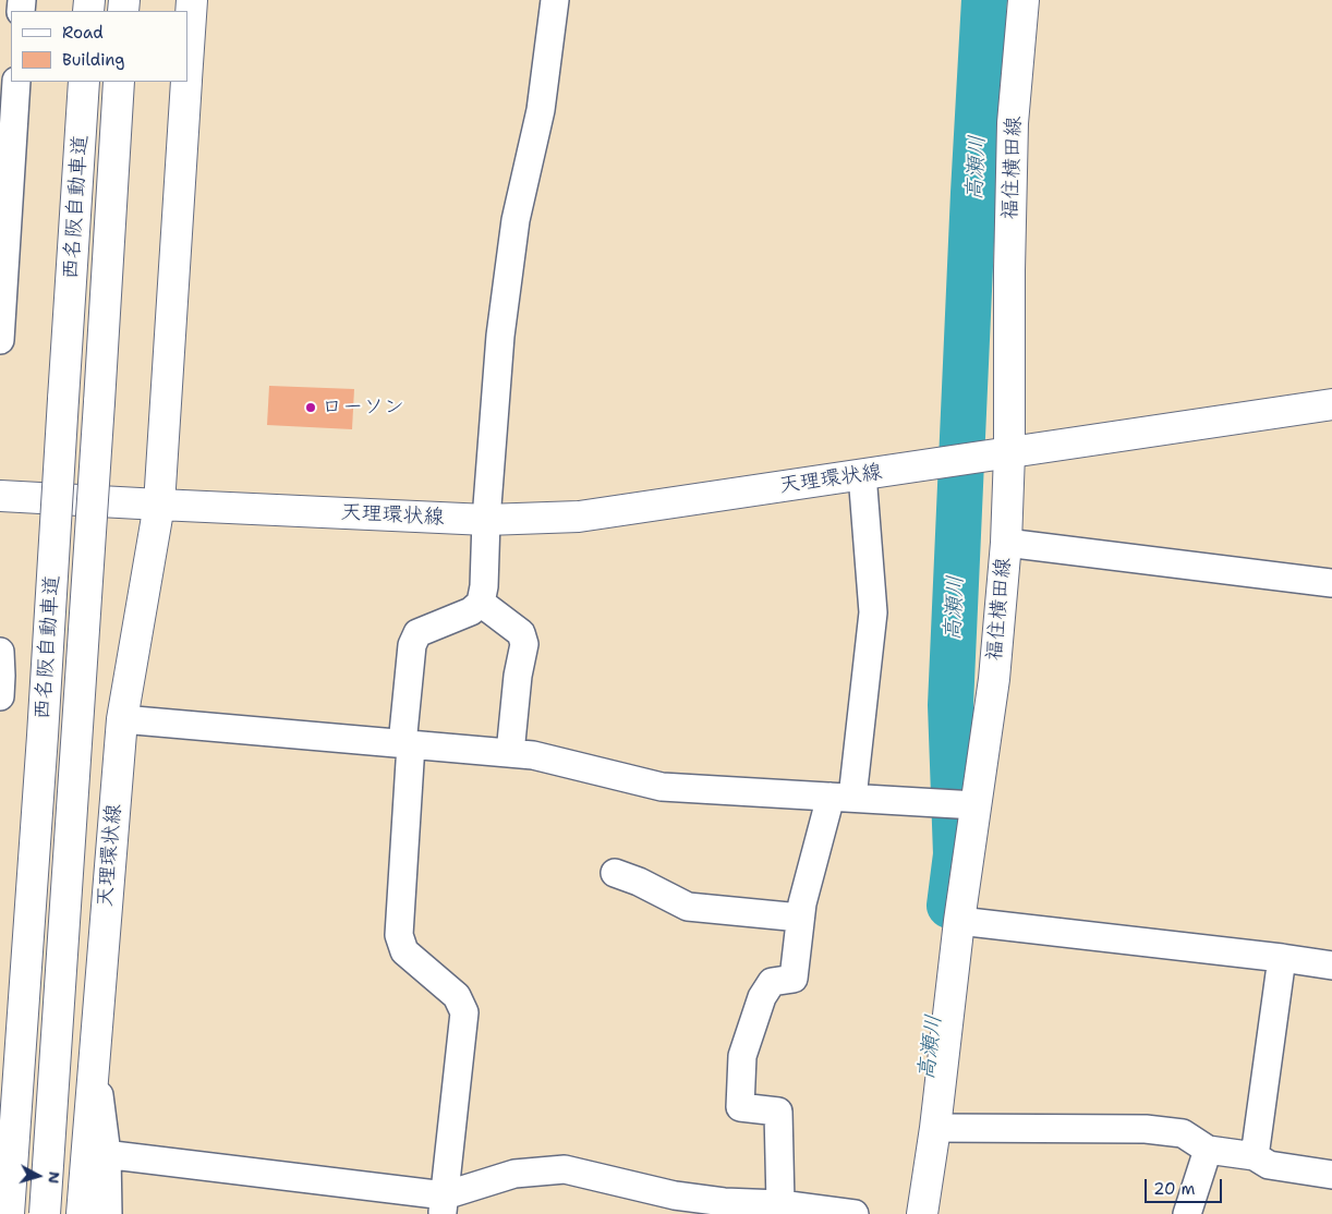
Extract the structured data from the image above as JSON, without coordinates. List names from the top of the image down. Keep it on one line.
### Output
{"streets":{"main road":["福住横田線","西名阪自動車道","天理環状線"]},"crossings":[["福住横田線","天理環状線"]],"water":["高瀬川"],"places":["ローソン"],"legend":["Road","Building"],"scale_bar":"20 m","north":"right"}
